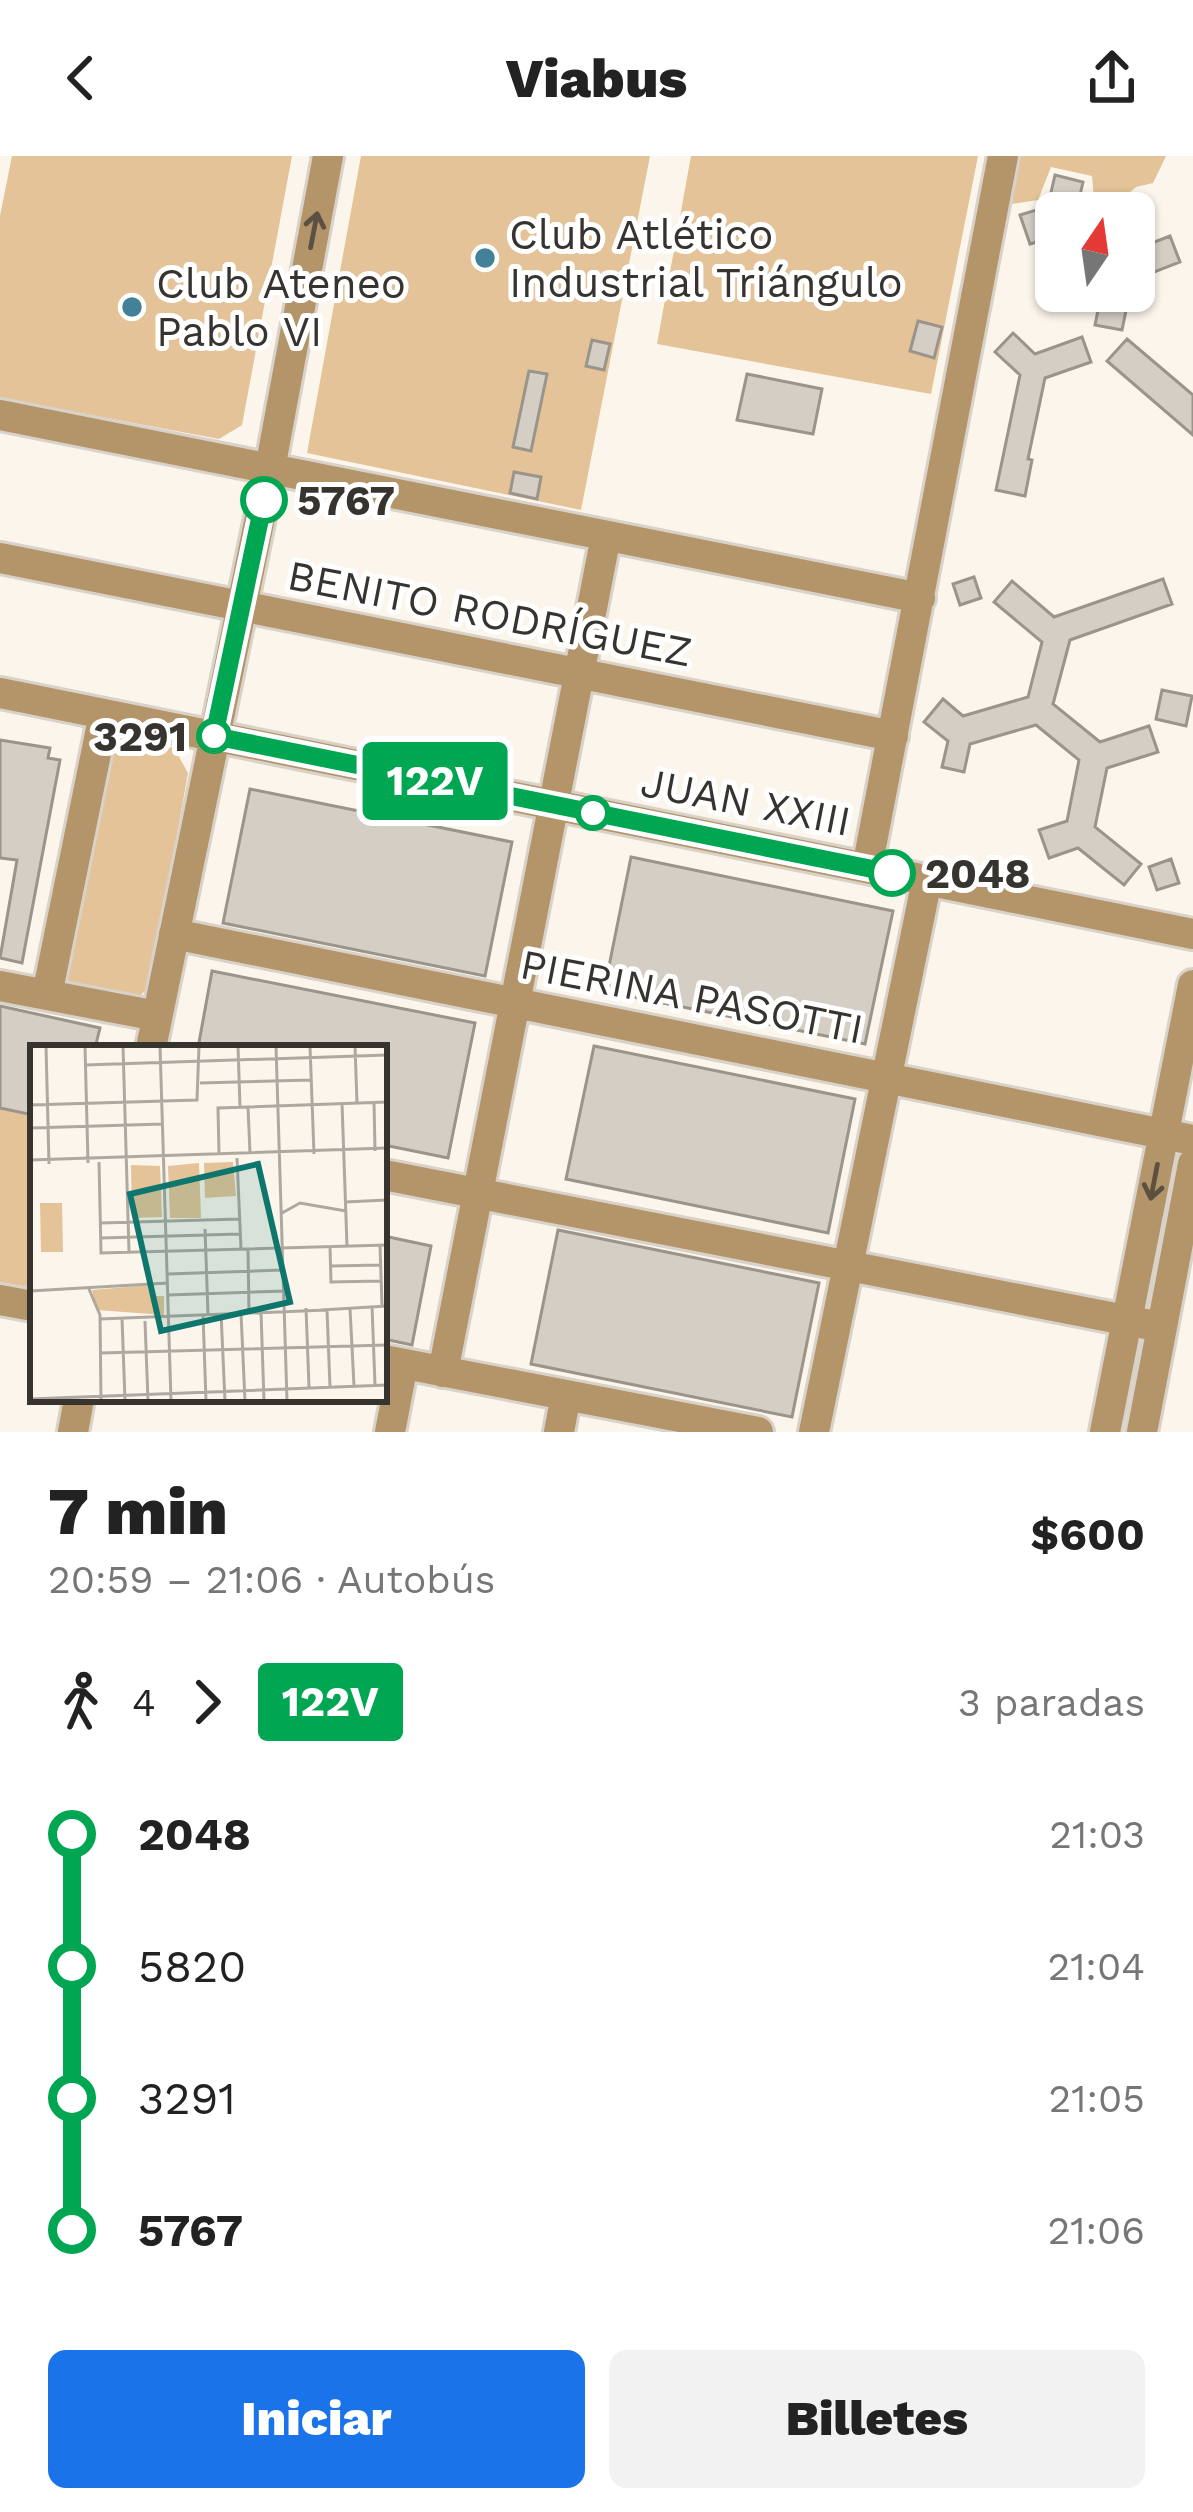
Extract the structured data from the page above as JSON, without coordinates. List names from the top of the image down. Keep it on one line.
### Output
{"streets":{"street":["BENITO RODRÍGUEZ","JUAN XXIII","PIERINA PASOTTI"]},"places":["Club Atlético Industrial Triángulo","Club Ateneo Pablo VI","5767","3291","2048"],"lines":["bus line 122V"],"north":"top","page":{"header":"Viabus","on_map":"122V","heading":["7 min","20:59 – 21:06 · Autobús","$600"],"legs":["4","122V","3 paradas"],"list":[{"name":"2048","value":"21:03"},{"name":"5820","value":"21:04"},{"name":"3291","value":"21:05"},{"name":"5767","value":"21:06"}],"buttons":["Iniciar","Billetes"]}}
